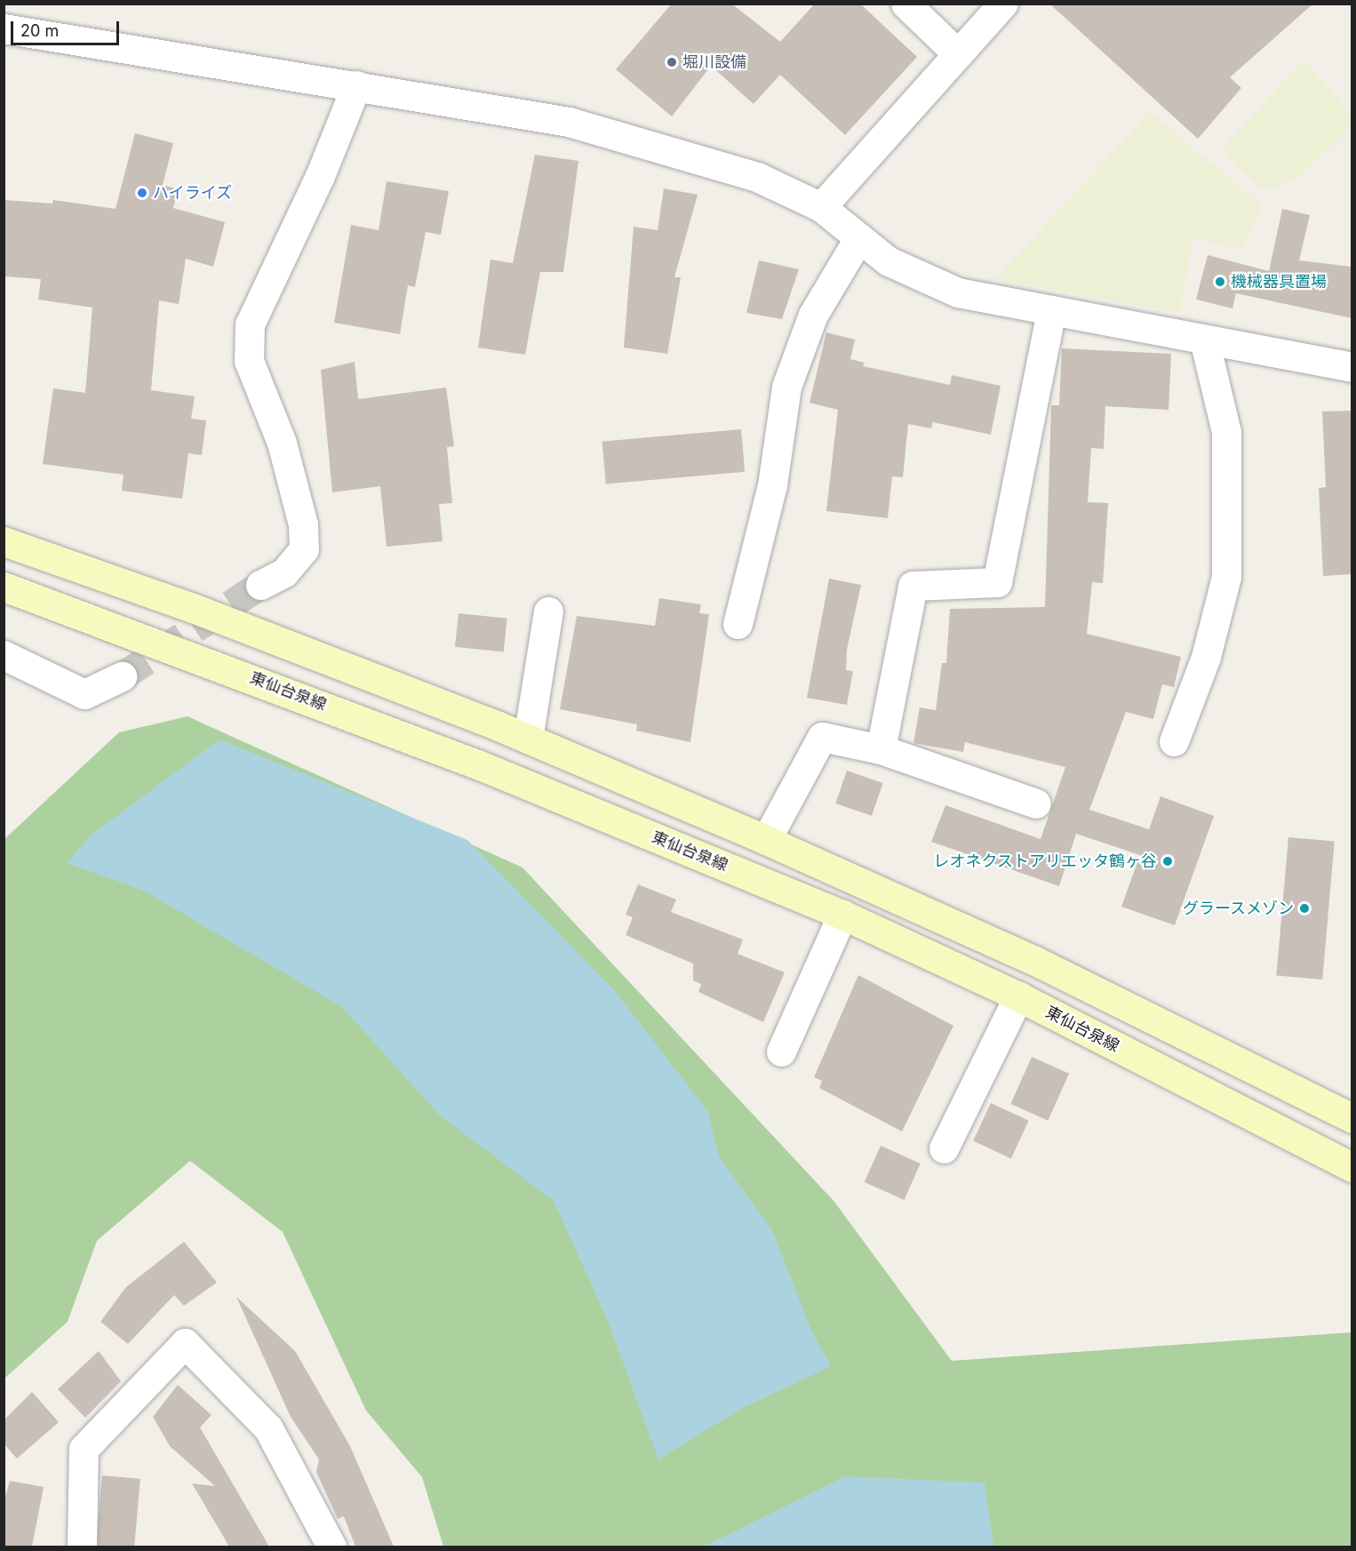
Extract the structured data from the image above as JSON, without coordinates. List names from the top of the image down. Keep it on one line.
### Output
{"streets":{"street":["東仙台泉線"]},"places":["堀川設備","ハイライズ","機械器具置場","レオネクストアリエッタ鶴ヶ谷","グラースメゾン"],"scale_bar":"20 m"}
